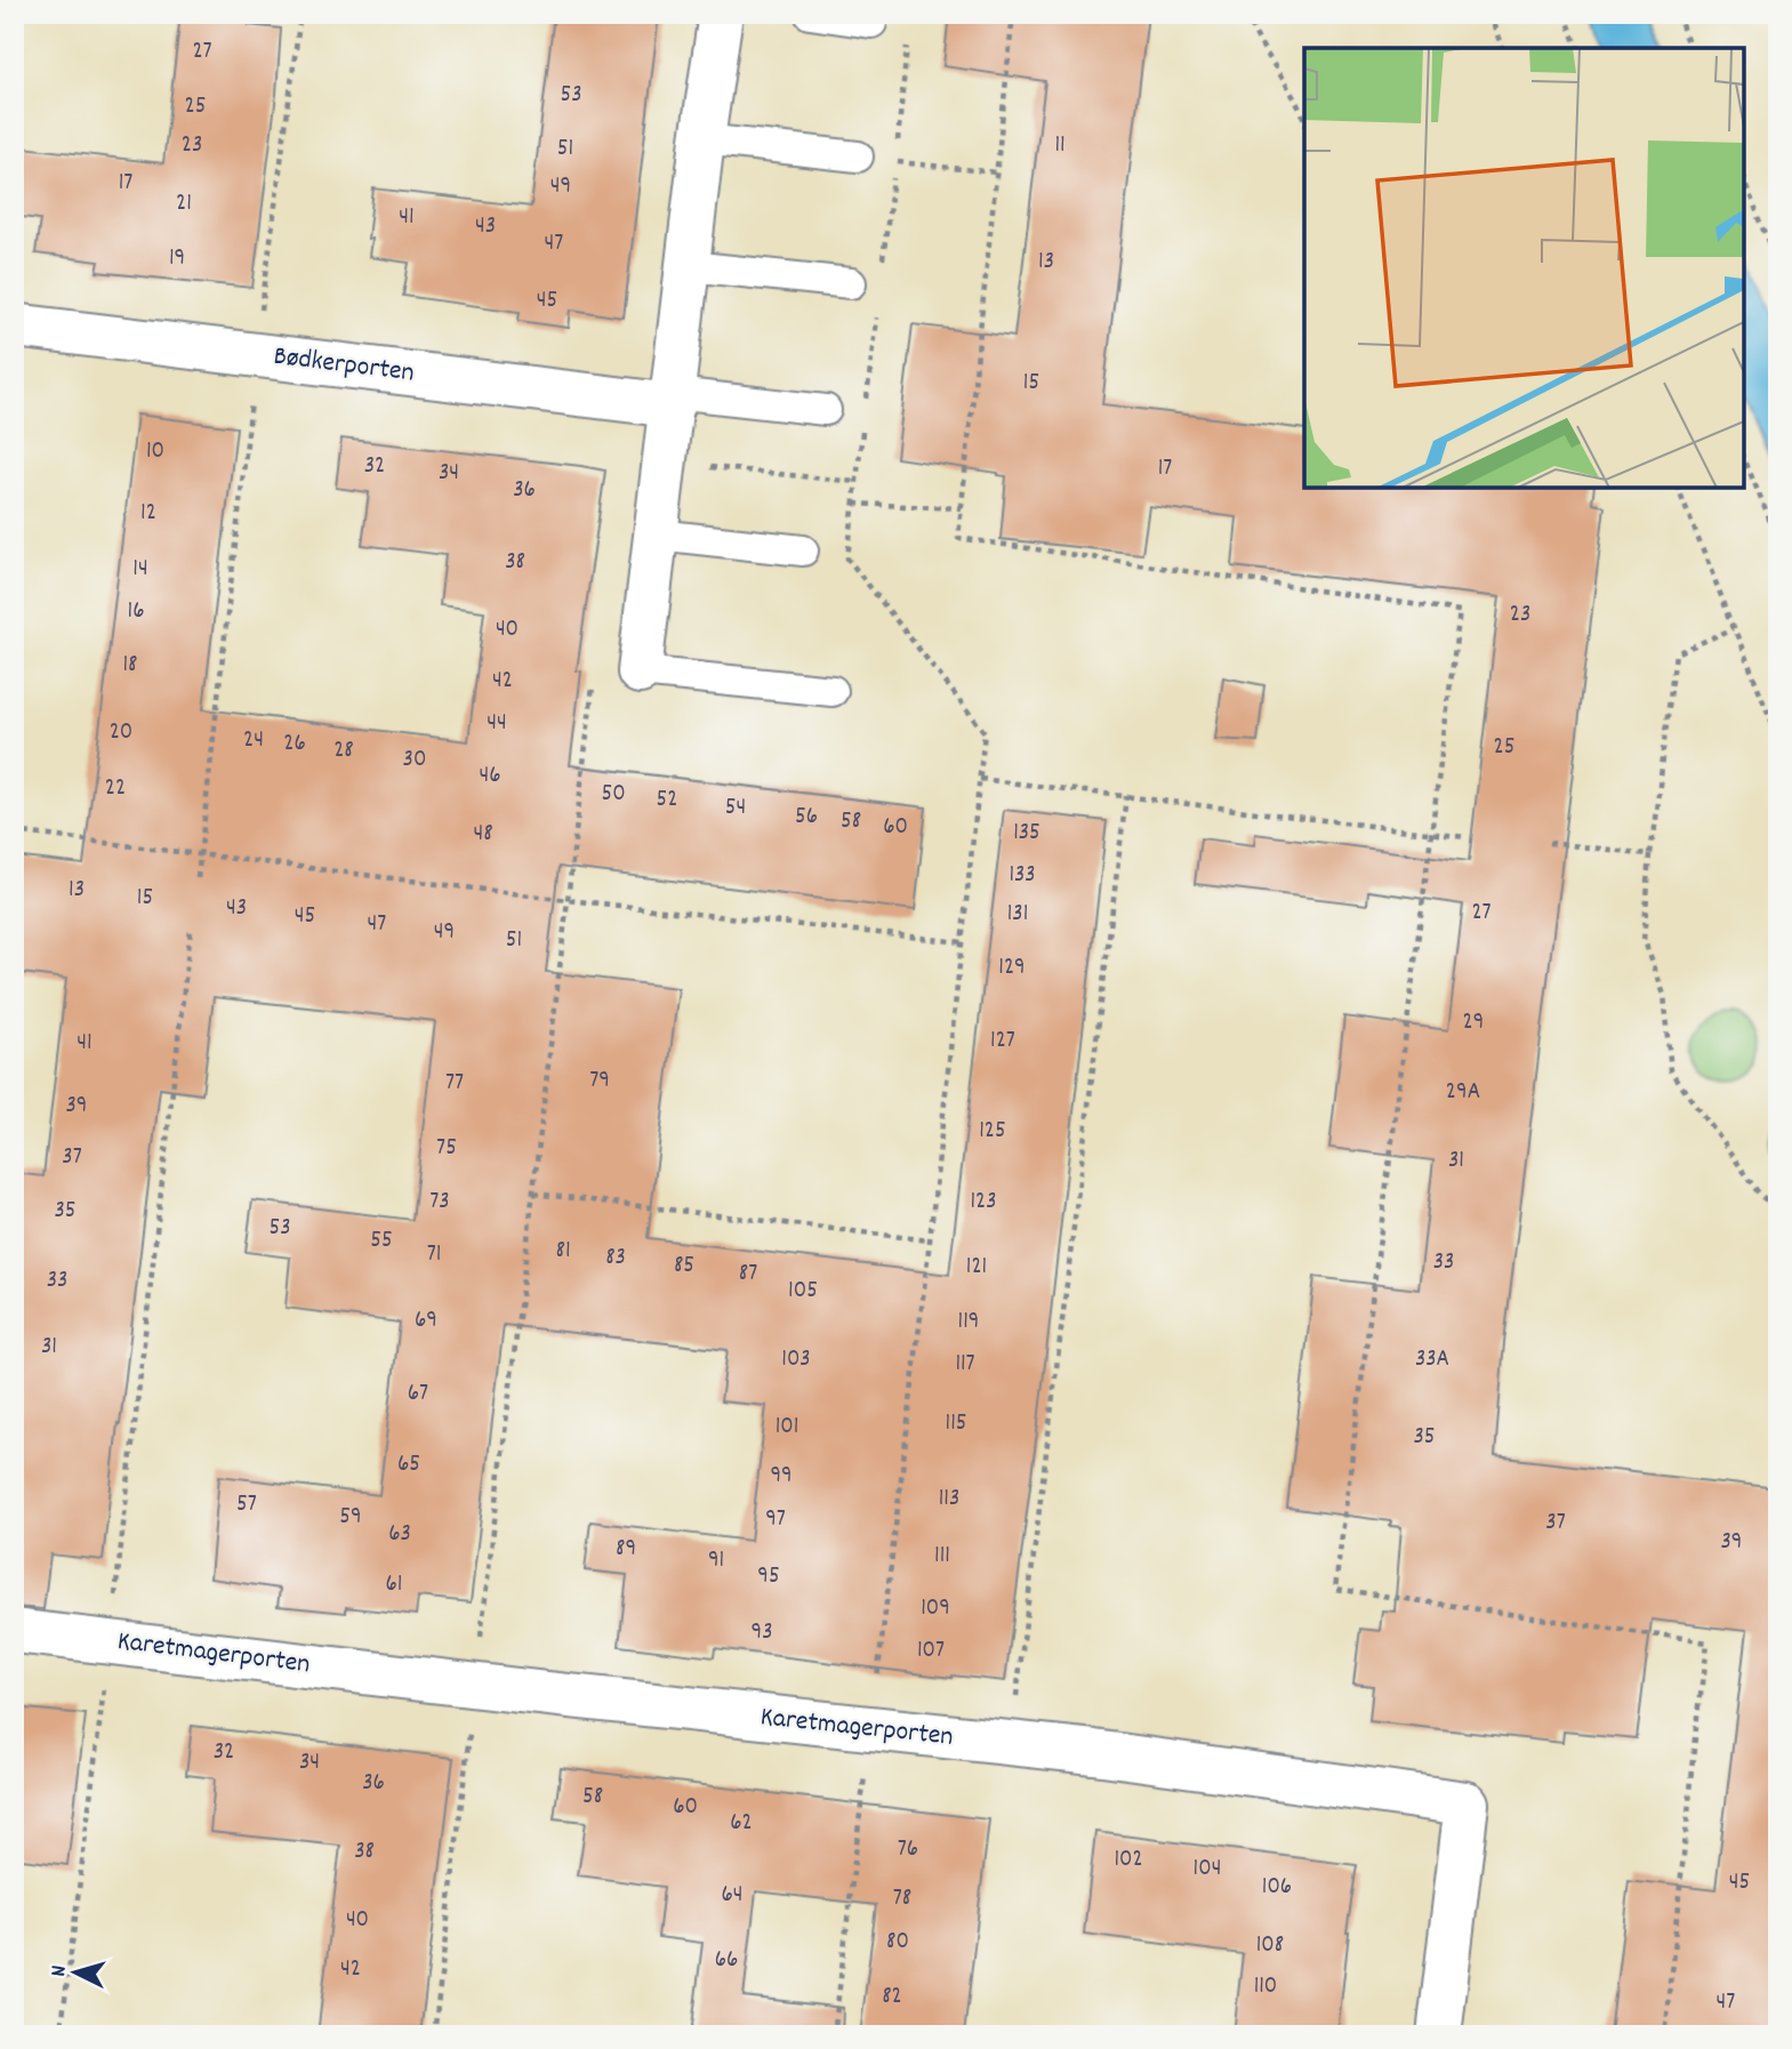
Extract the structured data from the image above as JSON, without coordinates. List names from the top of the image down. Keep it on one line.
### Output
{"streets":{"street":["Bødkerporten","Karetmagerporten"]},"house_numbers":["27","53","25","23","11","51","17","49","21","41","43","47","19","13","45","15","10","32","17","34","36","12","38","14","16","23","40","18","42","44","20","24","26","25","28","30","46","22","50","52","54","56","58","60","135","48","133","13","15","43","27","131","45","47","49","51","129","29","127","41","79","77","29A","39","125","75","37","31","73","123","35","53","55","81","71","83","33","85","121","87","33","105","69","119","31","103","33A","117","67","115","101","35","65","99","113","57","59","97","37","63","39","89","111","91","95","61","109","93","107","32","34","36","58","60","62","76","38","102","104","45","106","64","78","40","80","108","66","42","110","82","47"],"north":"left"}
